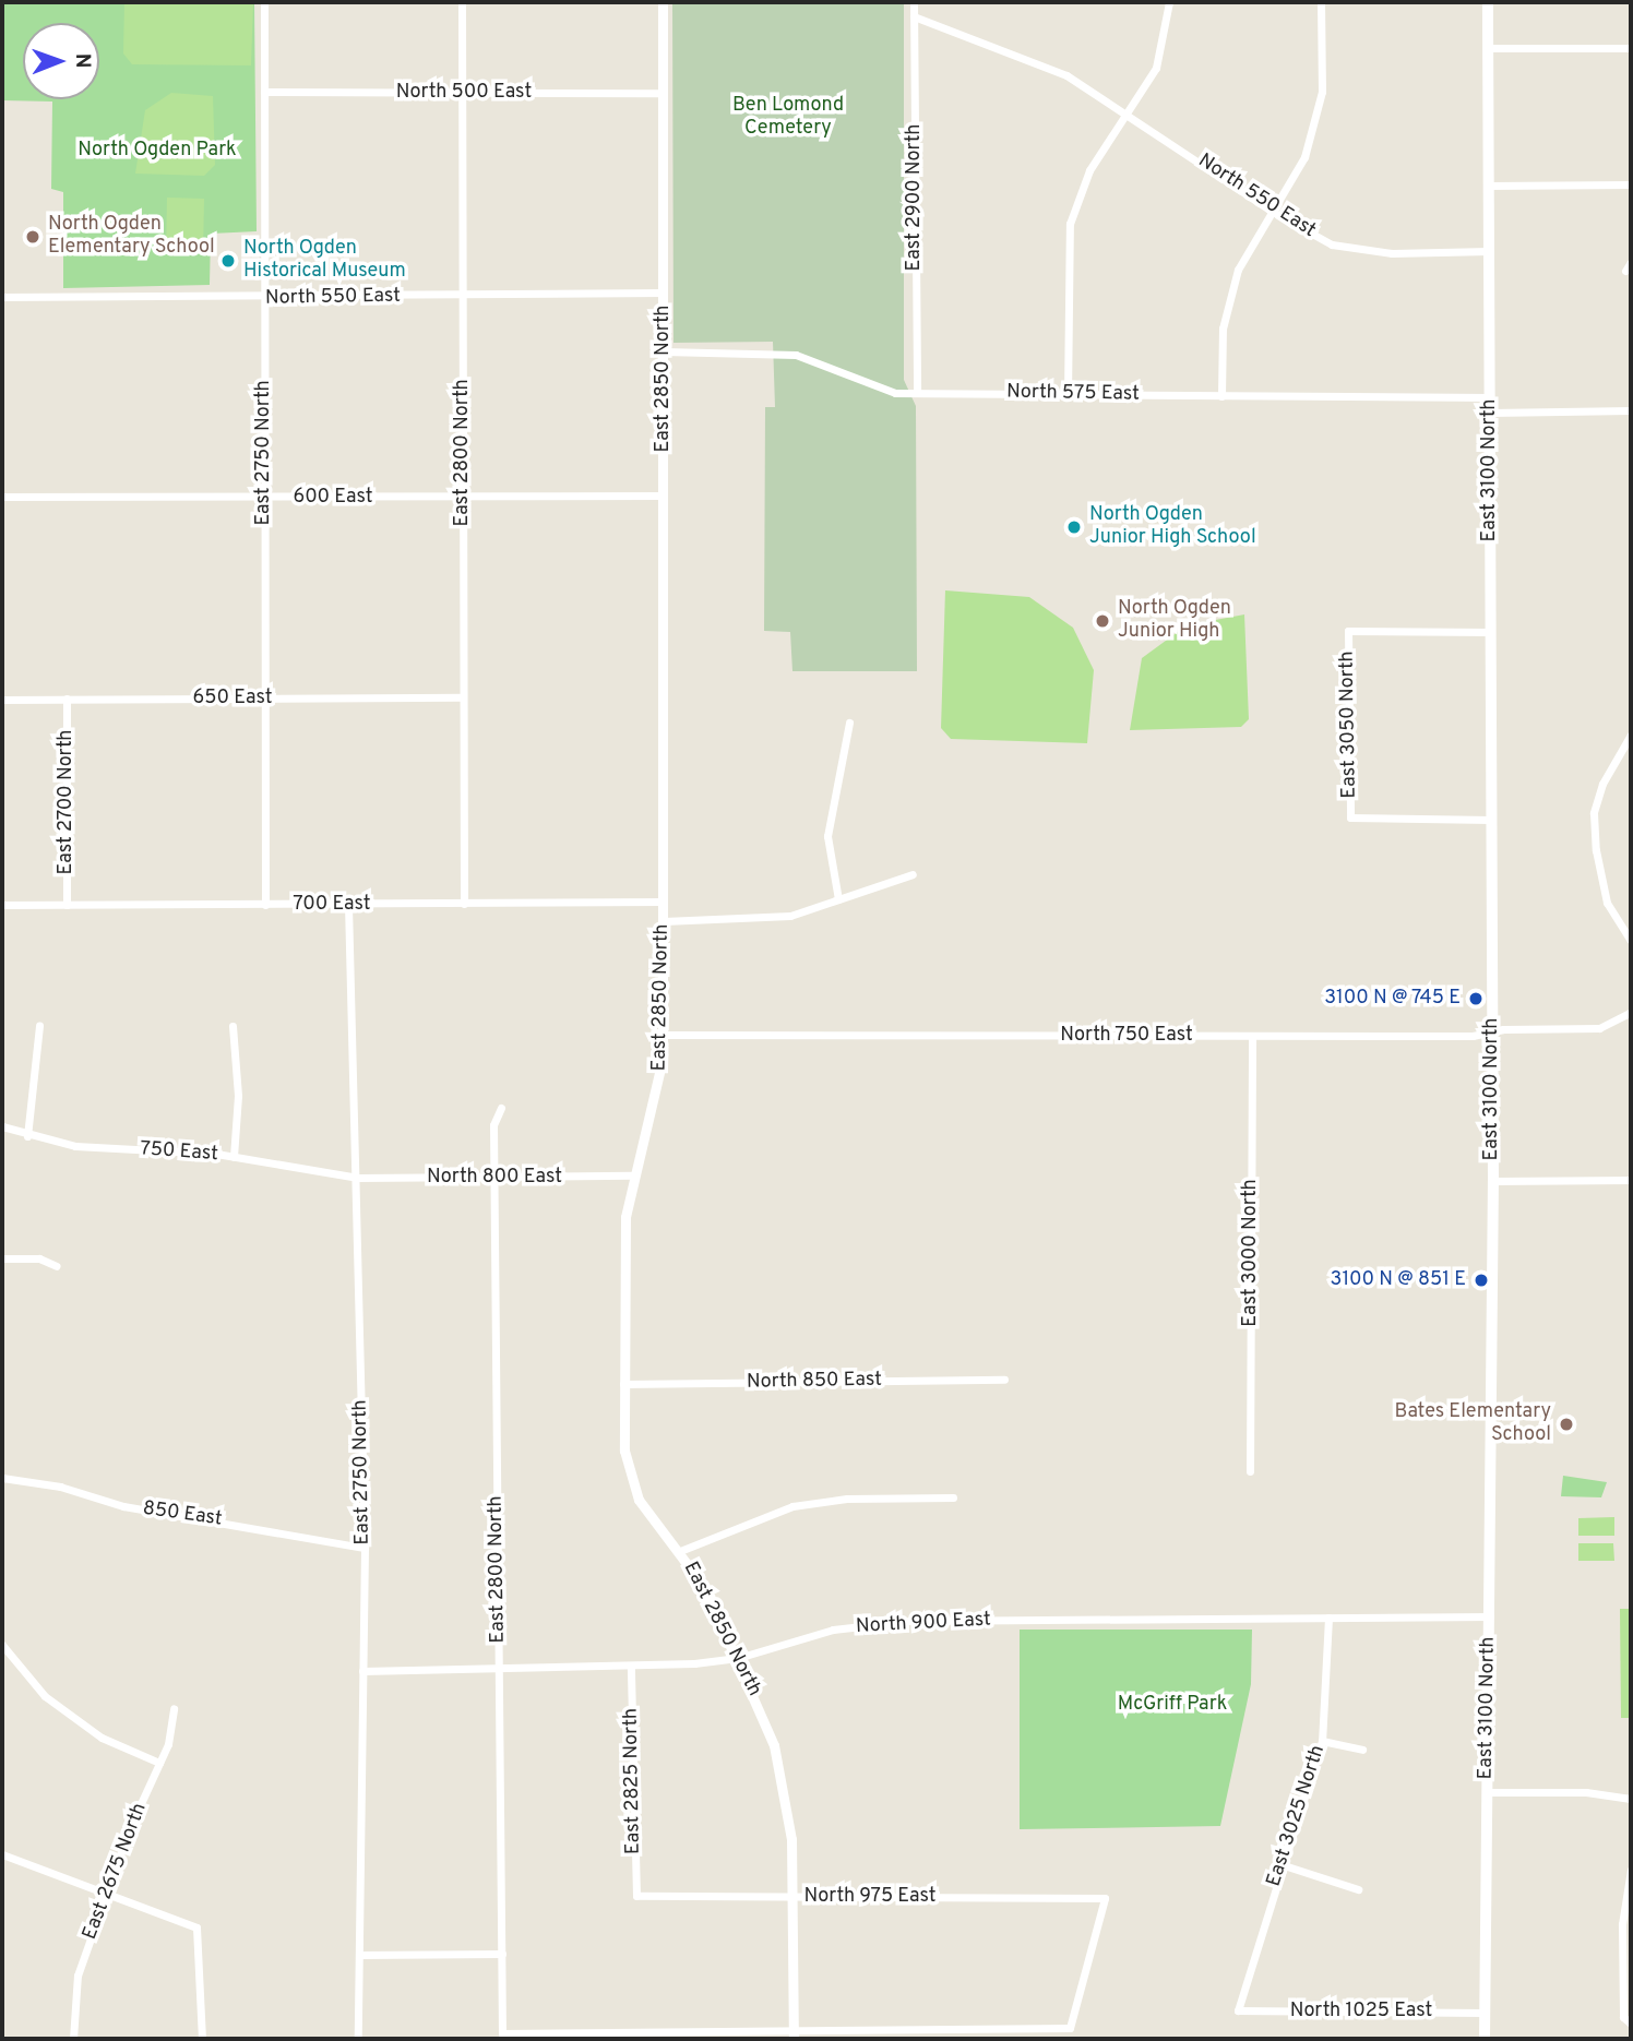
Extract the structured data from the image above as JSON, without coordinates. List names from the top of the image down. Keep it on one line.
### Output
{"streets":{"main road":["East 3100 North"],"street":["North 500 East","North 550 East","East 2900 North","East 2850 North","North 575 East","East 2750 North","East 2800 North","600 East","650 East","East 3050 North","East 2700 North","700 East","North 750 East","750 East","North 800 East","East 3000 North","North 850 East","850 East","North 900 East","East 2825 North","East 3025 North","East 2675 North","North 975 East","North 1025 East"]},"crossings":[["North 500 East","East 2850 North"],["North 500 East","East 2750 North"],["North 500 East","East 2800 North"],["North 550 East","East 2850 North"],["North 550 East","East 2750 North"],["North 550 East","East 2800 North"],["North 550 East","East 3100 North"],["East 2900 North","North 575 East"],["East 2850 North","North 575 East"],["East 2850 North","East 2800 North"],["East 2850 North","600 East"],["East 2850 North","700 East"],["East 2850 North","North 750 East"],["East 2850 North","North 800 East"],["East 2850 North","North 850 East"],["East 2850 North","North 900 East"],["East 2850 North","North 975 East"],["North 575 East","East 3100 North"],["East 2750 North","600 East"],["East 2750 North","650 East"],["East 2750 North","700 East"],["East 2750 North","750 East"],["East 2750 North","North 800 East"],["East 2750 North","850 East"],["East 2750 North","North 900 East"],["East 2800 North","600 East"],["East 2800 North","650 East"],["East 2800 North","700 East"],["East 2800 North","North 800 East"],["East 2800 North","North 900 East"],["East 2800 North","North 975 East"],["East 3100 North","East 3050 North"],["East 3100 North","North 750 East"],["East 3100 North","North 900 East"],["East 3100 North","North 1025 East"],["650 East","East 2700 North"],["East 2700 North","700 East"],["North 750 East","East 3000 North"],["750 East","North 800 East"],["North 900 East","East 2825 North"],["North 900 East","East 3025 North"],["East 2825 North","North 975 East"],["East 3025 North","North 1025 East"]],"parks":["Ben Lomond Cemetery","North Ogden Park","McGriff Park"],"places":["North Ogden Elementary School","North Ogden Historical Museum","North Ogden Junior High School","North Ogden Junior High","3100 N @ 745 E","3100 N @ 851 E","Bates Elementary School"],"north":"right"}
